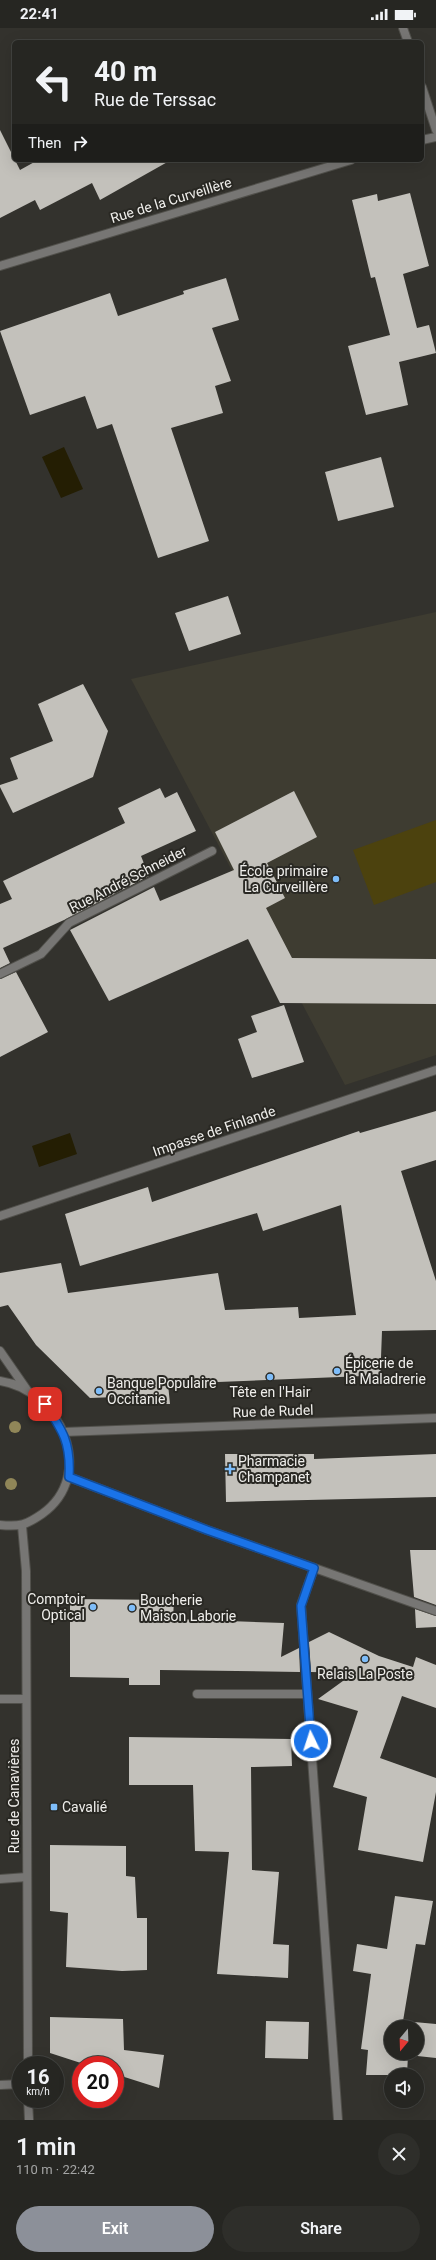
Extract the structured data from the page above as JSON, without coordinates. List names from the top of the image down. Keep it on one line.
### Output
{"streets":{"street":["Rue de la Curveillère","Rue André Schneider","Impasse de Finlande","Rue de Rudel","Rue de Canavières"]},"places":{"other":["École primaire La Curveillère","Épicerie de la Maladrerie","Tête en l'Hair","Banque Populaire Occitanie","Comptoir Optical","Boucherie Maison Laborie","Relais La Poste"],"health":["Pharmacie Champanet"],"transit":["Cavalié"]},"north":"bottom","page":{"status":"22:41","turn":["40 m","Rue de Terssac"],"then":"Then","speed":"16 km/h","limit":"20","heading":["1 min","110 m · 22:42"],"buttons":["Exit","Share"]}}
